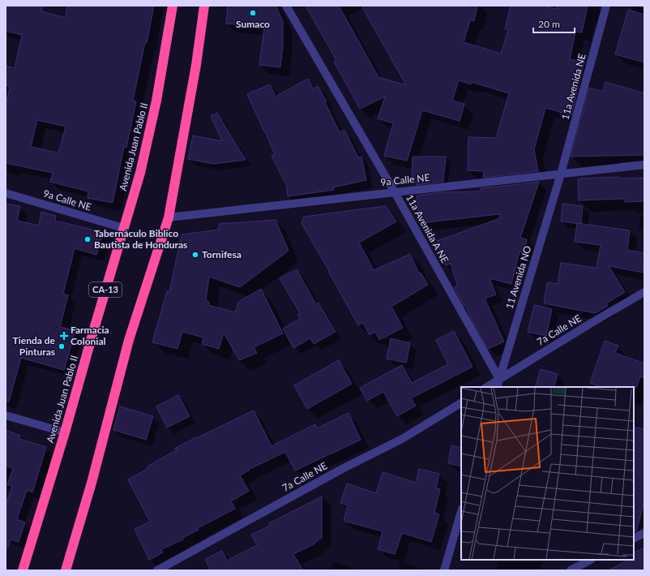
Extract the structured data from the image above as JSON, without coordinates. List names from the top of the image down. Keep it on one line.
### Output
{"streets":{"highway":["Avenida Juan Pablo II","CA-13"],"street":["11a Avenida NE","9a Calle NE","11a Avenida A NE","11 Avenida NO","7a Calle NE"]},"crossings":[["11a Avenida NE","9a Calle NE"],["11a Avenida NE","11 Avenida NO"],["Avenida Juan Pablo II","9a Calle NE"],["9a Calle NE","11a Avenida A NE"],["9a Calle NE","11 Avenida NO"],["11a Avenida A NE","11 Avenida NO"],["11a Avenida A NE","7a Calle NE"],["11 Avenida NO","7a Calle NE"]],"places":{"other":["Sumaco","Tabernáculo Biblico Bautista de Honduras","Tornifesa","Tienda de Pinturas"],"health":["Farmacia Colonial"]},"scale_bar":"20 m"}
